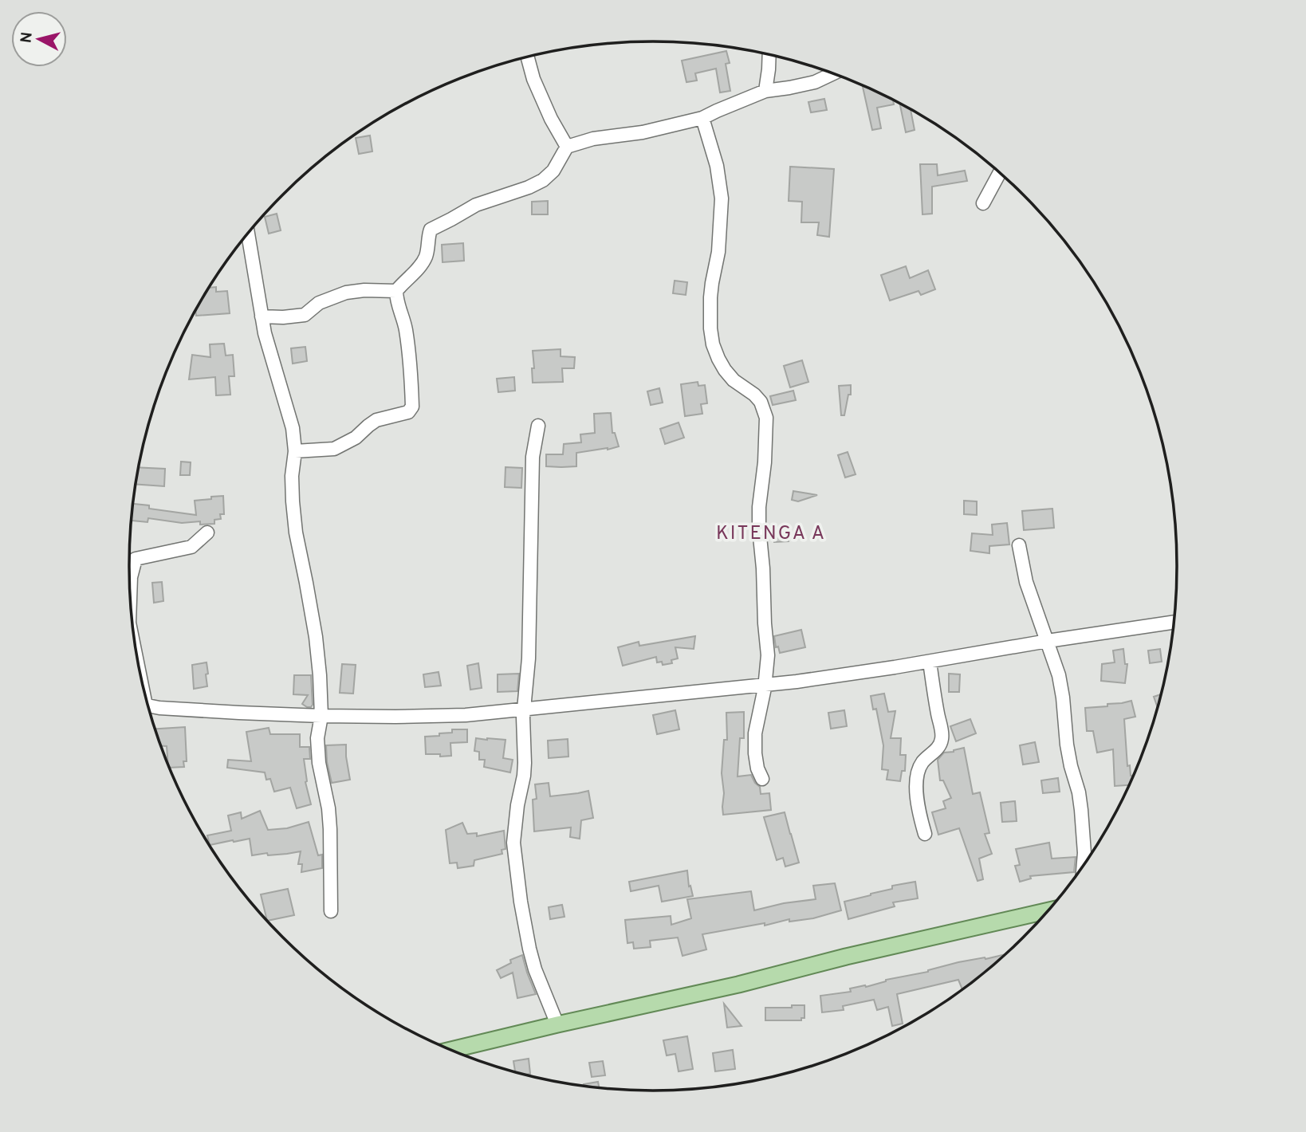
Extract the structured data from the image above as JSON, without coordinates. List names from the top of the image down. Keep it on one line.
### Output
{"districts":["KITENGA A"],"north":"left"}
